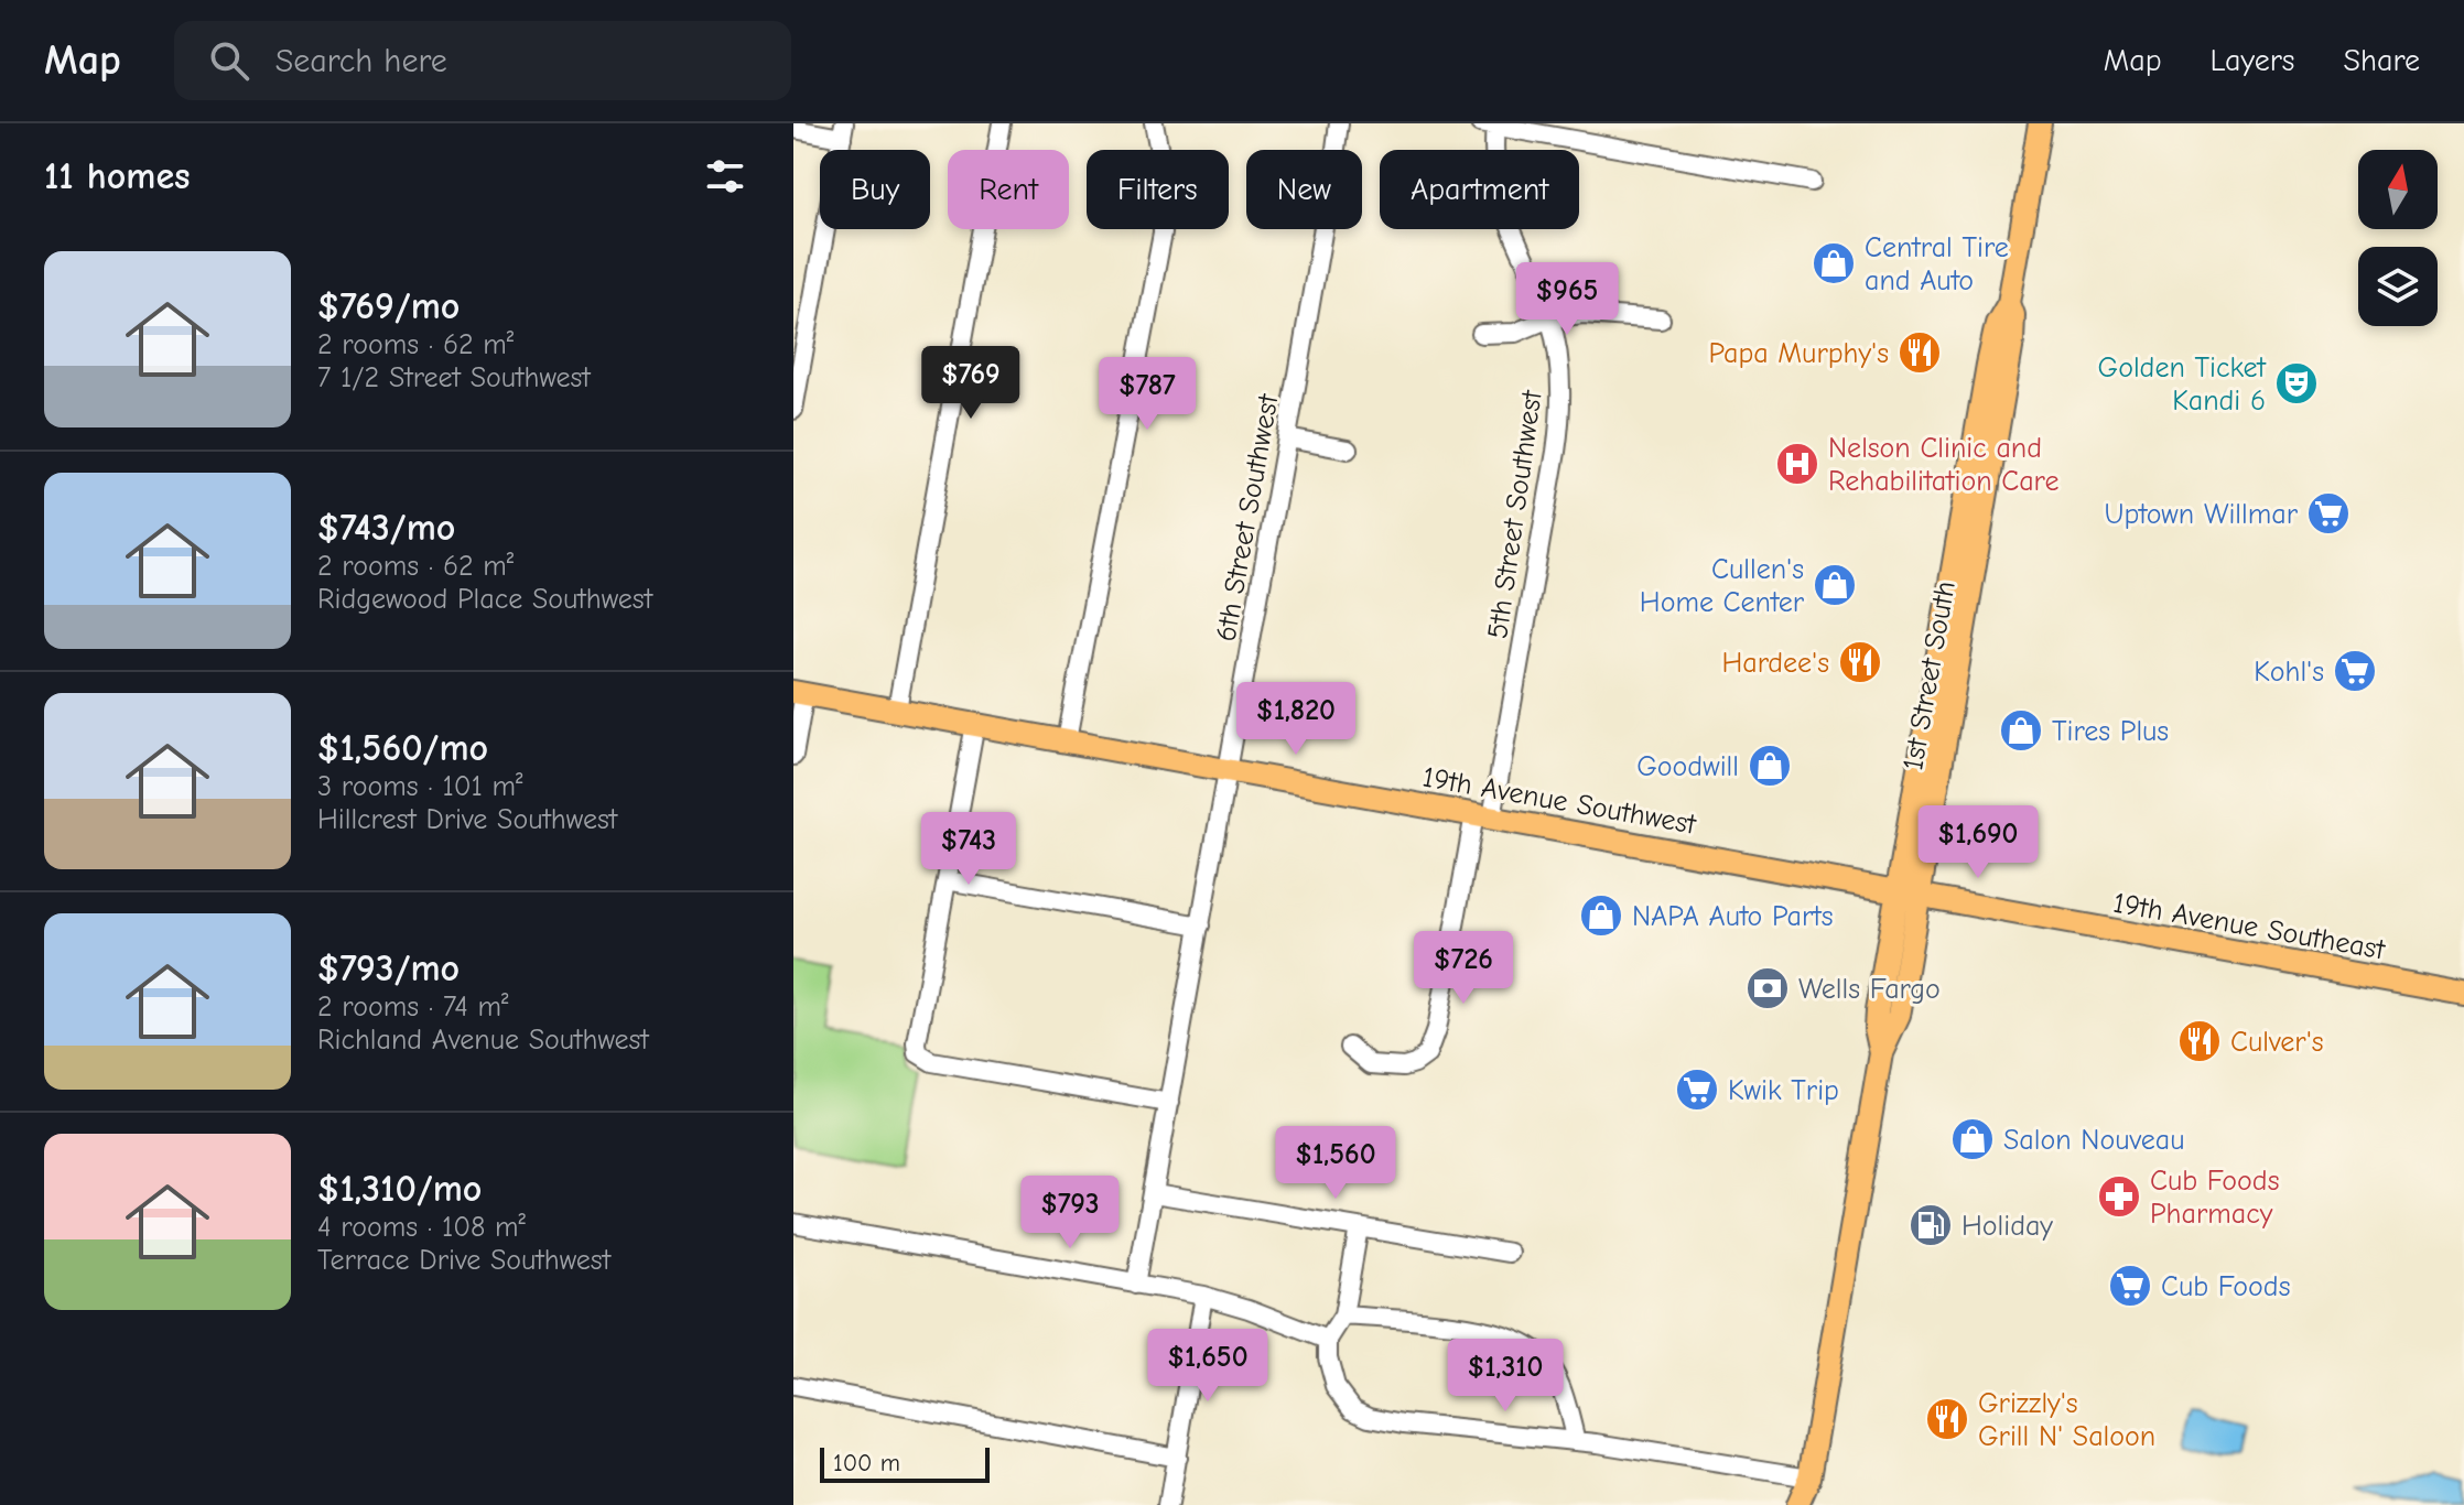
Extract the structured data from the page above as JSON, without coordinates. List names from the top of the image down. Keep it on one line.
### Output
{"streets":{"main road":["1st Street South","19th Avenue Southwest","19th Avenue Southeast"],"street":["5th Street Southwest","6th Street Southwest"]},"crossings":[["5th Street Southwest","19th Avenue Southwest"],["6th Street Southwest","19th Avenue Southwest"],["1st Street South","19th Avenue Southwest"],["1st Street South","19th Avenue Southeast"],["19th Avenue Southwest","19th Avenue Southeast"]],"places":{"shop":["Central Tire and Auto","Cullen's Home Center","Tires Plus","Goodwill","NAPA Auto Parts","Salon Nouveau"],"restaurant":["Papa Murphy's","Hardee's","Culver's","Grizzly's Grill N' Saloon"],"theatre":["Golden Ticket Kandi 6"],"hospital":["Nelson Clinic and Rehabilitation Care"],"supermarket":["Uptown Willmar","Kohl's","Kwik Trip","Cub Foods"],"bank":["Wells Fargo"],"pharmacy":["Cub Foods Pharmacy"],"fuel station":["Holiday"]},"scale_bar":"100 m","north":"top","page":{"header":"Map","search":"Search here","nav":["Map","Layers","Share"],"heading":"11 homes","chip":["Buy","Rent","Filters","New","Apartment"],"list":[{"name":"$769/mo","note":"2 rooms · 62 m² · 7 1/2 Street Southwest"},{"name":"$743/mo","note":"2 rooms · 62 m² · Ridgewood Place Southwest"},{"name":"$1,560/mo","note":"3 rooms · 101 m² · Hillcrest Drive Southwest"},{"name":"$793/mo","note":"2 rooms · 74 m² · Richland Avenue Southwest"},{"name":"$1,310/mo","note":"4 rooms · 108 m² · Terrace Drive Southwest"}],"price":["$965","$769","$787","$1,820","$1,690","$743","$726","$1,560","$793","$1,650","$1,310"],"scale":"100 m"}}
